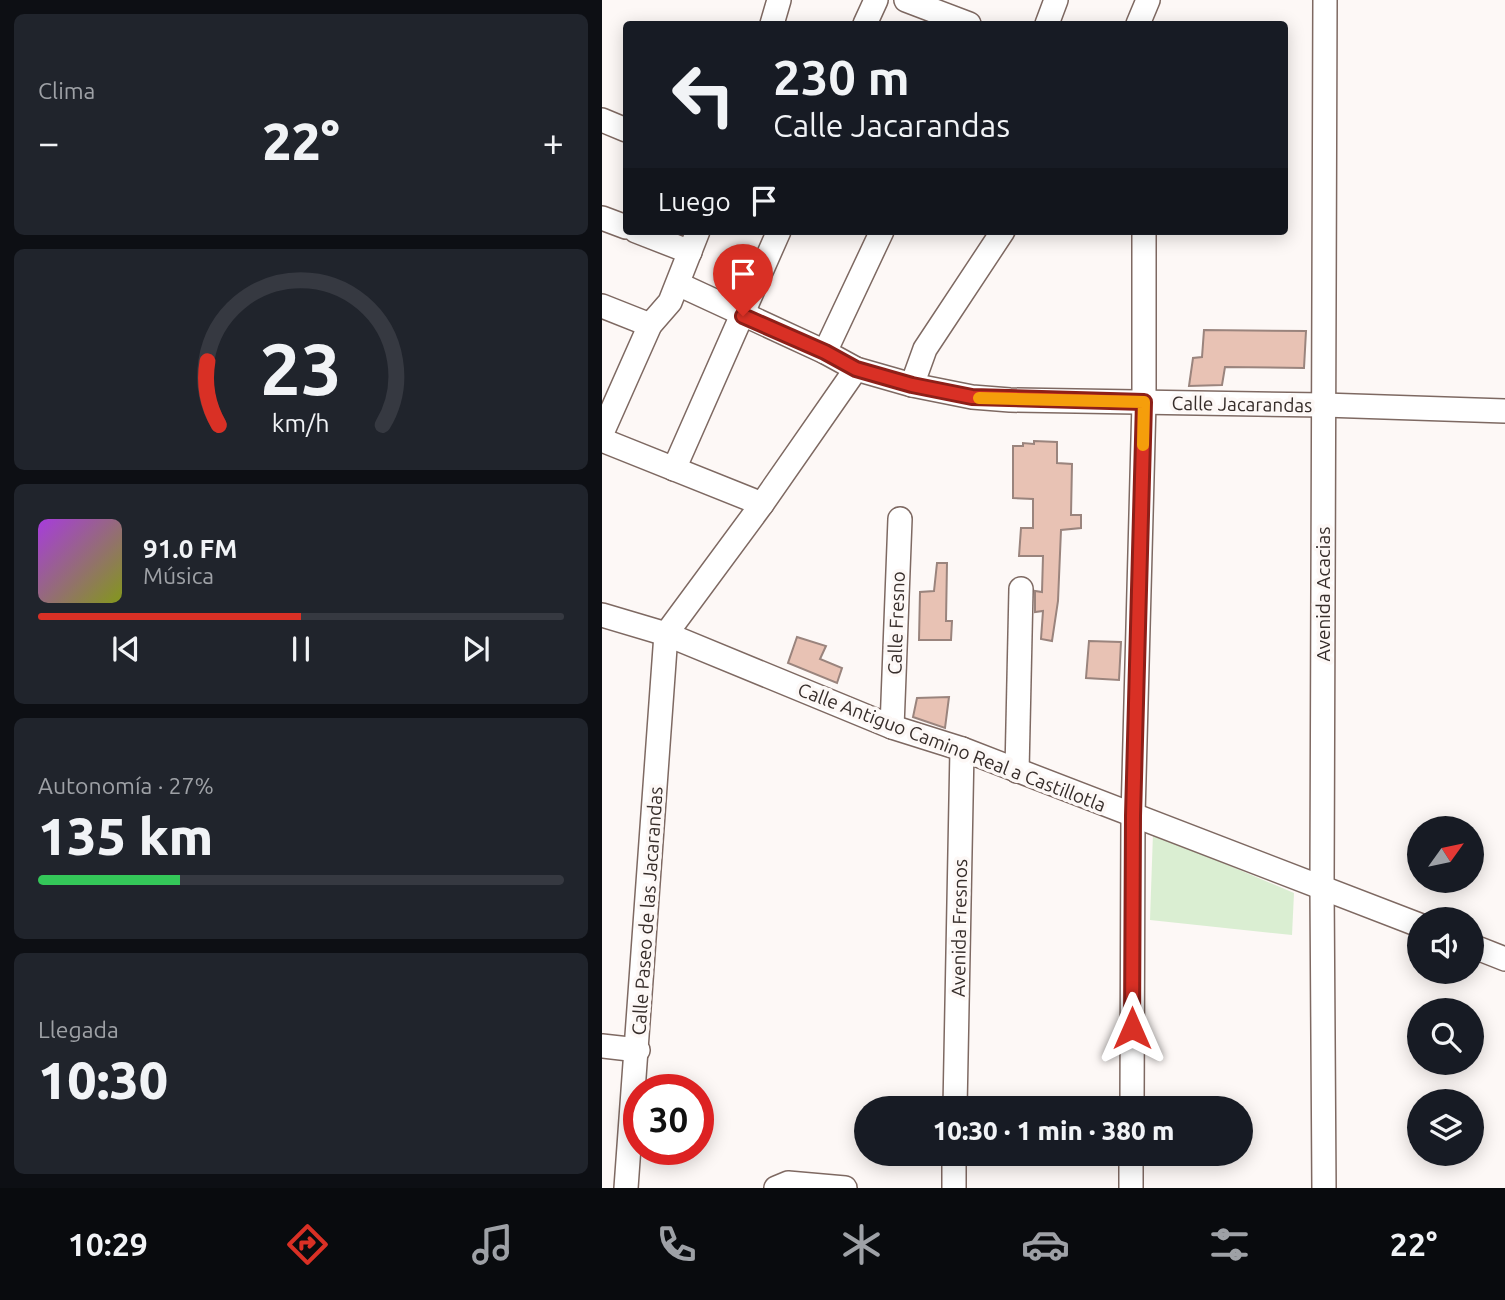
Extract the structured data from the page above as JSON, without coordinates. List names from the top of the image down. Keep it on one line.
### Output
{"streets":{"street":["Calle Jacarandas","Avenida Acacias","Calle Fresno","Calle Antiguo Camino Real a Castillotla","Calle Paseo de las Jacarandas","Avenida Fresnos"]},"crossings":[["Calle Jacarandas","Avenida Acacias"],["Avenida Acacias","Calle Antiguo Camino Real a Castillotla"],["Calle Fresno","Calle Antiguo Camino Real a Castillotla"],["Calle Antiguo Camino Real a Castillotla","Calle Paseo de las Jacarandas"],["Calle Antiguo Camino Real a Castillotla","Avenida Fresnos"]],"north":"top right","page":{"tile":["Clima",["Autonomía · 27%","135 km"],["Llegada","10:30"]],"turn":["230 m","Calle Jacarandas"],"heat":["−","22°","+"],"then":"Luego","song":["91.0 FM","Música"],"limit":"30","trip":"10:30 · 1 min · 380 m","tabs":["10:29","22°"],"gauge":["23","km/h"]}}
